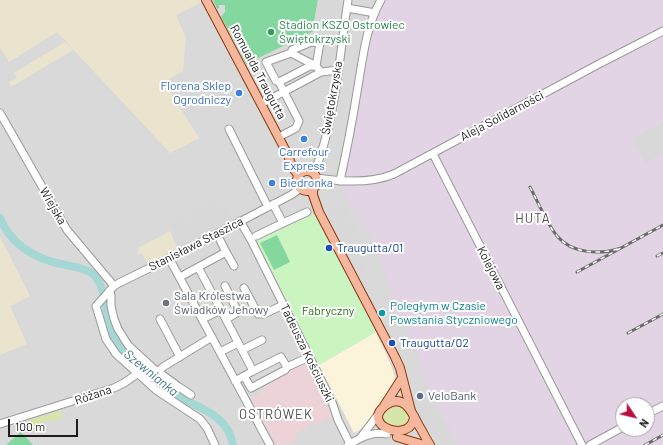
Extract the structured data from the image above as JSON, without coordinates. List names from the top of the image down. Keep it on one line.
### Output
{"streets":{"main road":["Romualda Traugutta"],"street":["Świętokrzyska","Aleja Solidarności","Wiejska","Stanisława Staszica","Kolejowa","Tadeusza Kościuszki","Różana"]},"crossings":[["Romualda Traugutta","Świętokrzyska"],["Romualda Traugutta","Aleja Solidarności"],["Romualda Traugutta","Stanisława Staszica"],["Świętokrzyska","Aleja Solidarności"],["Świętokrzyska","Stanisława Staszica"],["Aleja Solidarności","Stanisława Staszica"],["Aleja Solidarności","Kolejowa"],["Wiejska","Stanisława Staszica"],["Stanisława Staszica","Tadeusza Kościuszki"]],"districts":["HUTA","OSTRÓWEK"],"water":["Szewnianka"],"parks":["Fabryczny"],"places":["Stadion KSZO Ostrowiec Świętokrzyski","Florena Sklep Ogrodniczy","Carrefour Express","Biedronka","Traugutta/01","Sala Królestwa Świadków Jehowy","Poległym w Czasie Powstania Styczniowego","Traugutta/02","VeloBank"],"scale_bar":"100 m","north":"bottom right"}
